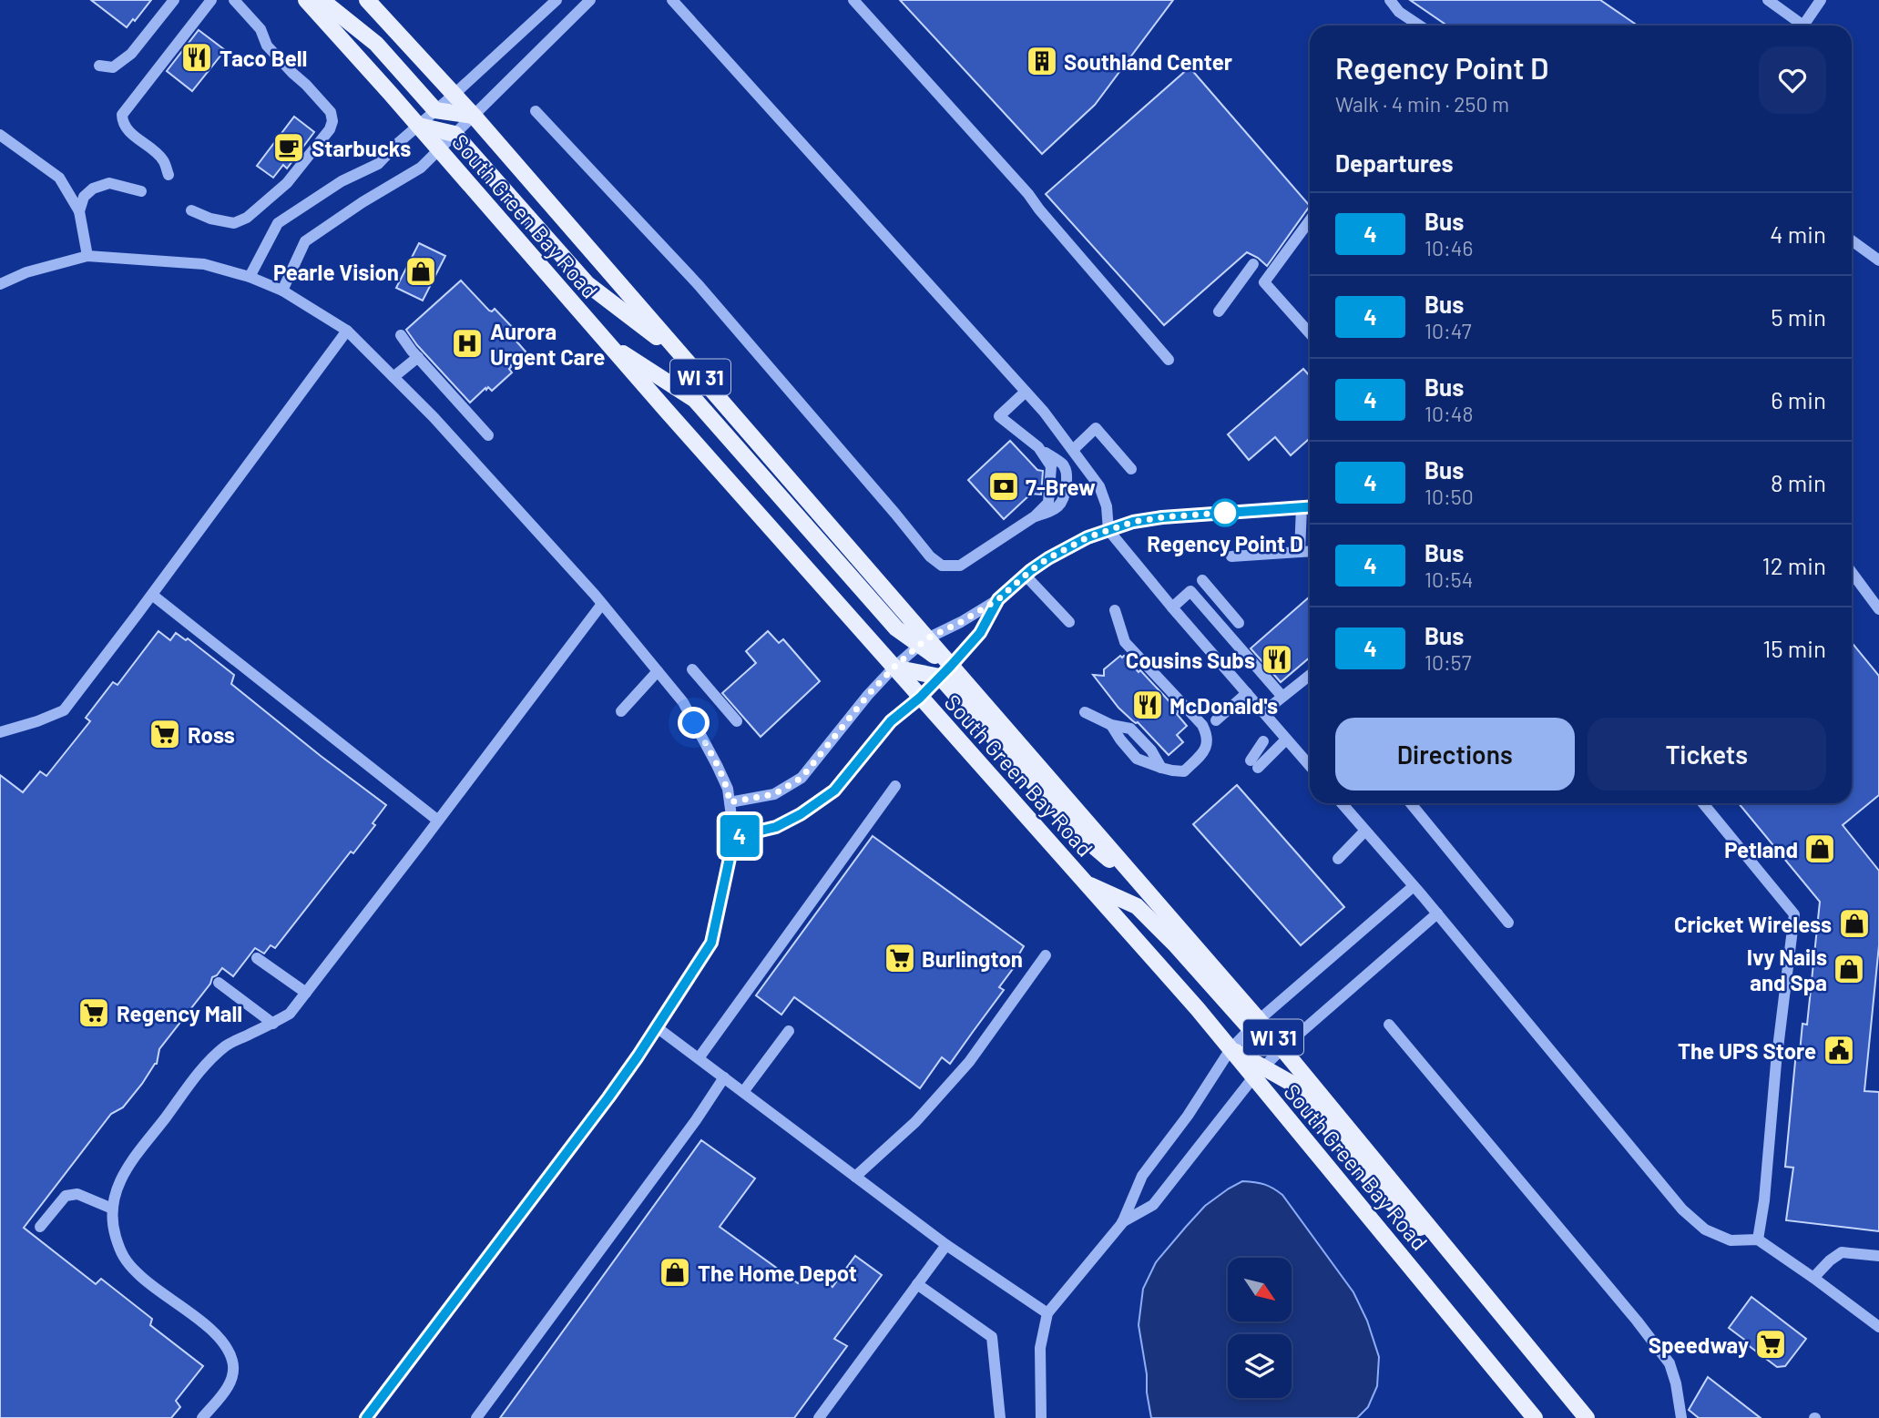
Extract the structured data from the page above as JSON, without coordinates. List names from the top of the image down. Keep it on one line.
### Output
{"streets":{"main road":["South Green Bay Road","WI 31"]},"crossings":[["South Green Bay Road","WI 31"]],"places":{"restaurant":["Taco Bell","Cousins Subs","McDonald's"],"building":["Southland Center"],"cafe":["Starbucks"],"shop":["Pearle Vision","Petland","Cricket Wireless","Ivy Nails and Spa","The Home Depot"],"hospital":["Aurora Urgent Care"],"bank":["7-Brew"],"other":["Regency Point D"],"supermarket":["Ross","Burlington","Regency Mall","Speedway"],"public building":["The UPS Store"]},"lines":["bus line 4"],"north":"bottom right","page":{"on_map":"4","heading":[["Regency Point D","Walk · 4 min · 250 m"],"Departures"],"list":[{"mark":"4","name":"Bus","note":"10:46","value":"4 min"},{"mark":"4","name":"Bus","note":"10:47","value":"5 min"},{"mark":"4","name":"Bus","note":"10:48","value":"6 min"},{"mark":"4","name":"Bus","note":"10:50","value":"8 min"},{"mark":"4","name":"Bus","note":"10:54","value":"12 min"},{"mark":"4","name":"Bus","note":"10:57","value":"15 min"}],"buttons":["Directions","Tickets"]}}
